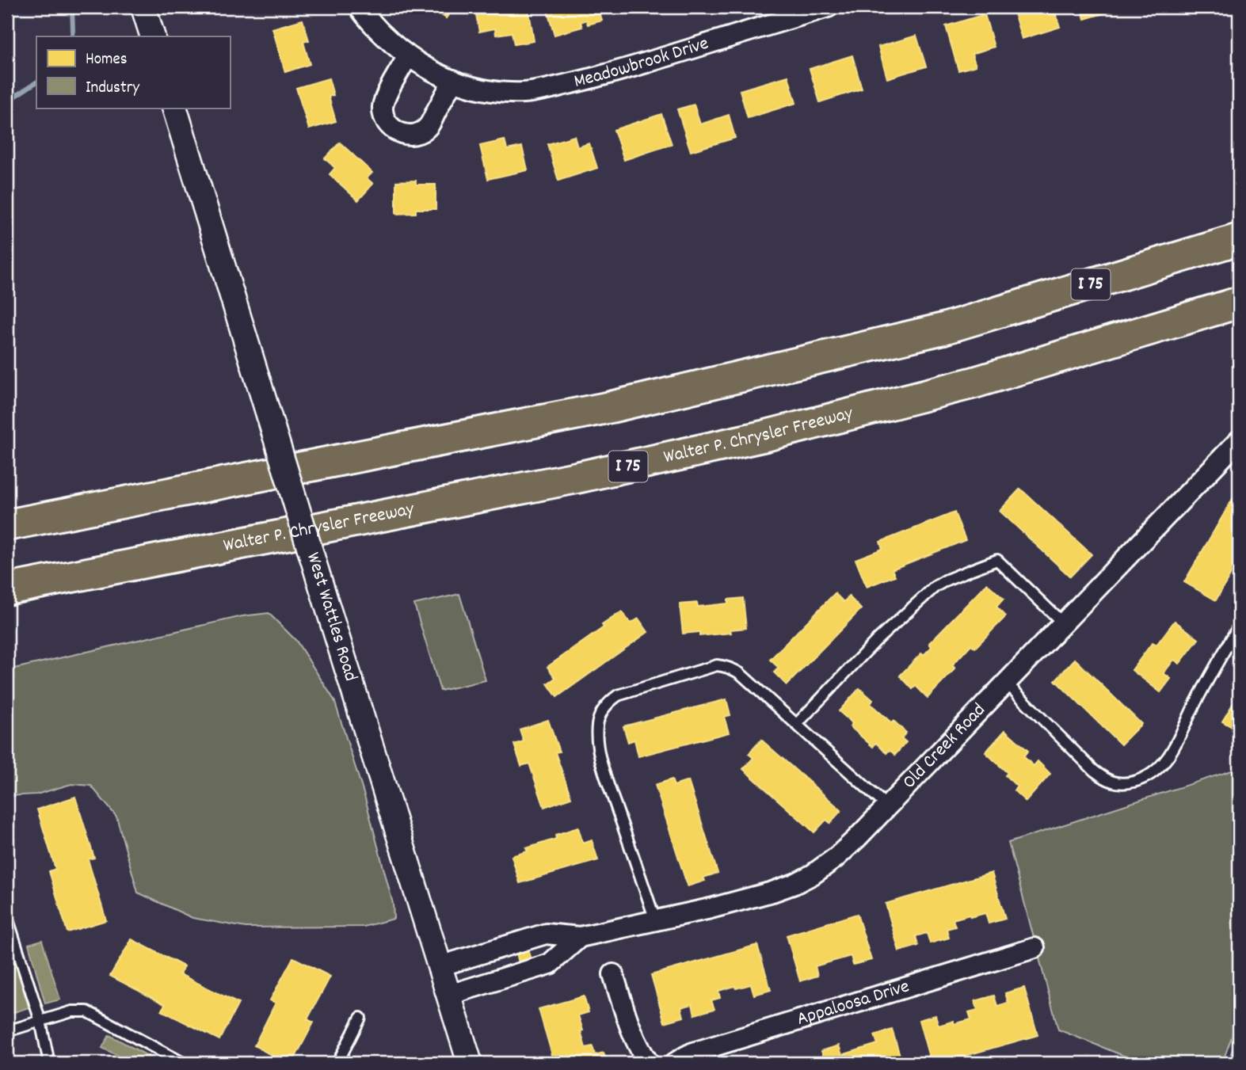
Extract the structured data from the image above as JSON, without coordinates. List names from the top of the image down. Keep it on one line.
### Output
{"streets":{"highway":["I 75","Walter P. Chrysler Freeway"],"street":["Meadowbrook Drive","West Wattles Road","Old Creek Road","Appaloosa Drive"]},"crossings":[["West Wattles Road","Old Creek Road"]],"legend":["Homes","Industry"]}
